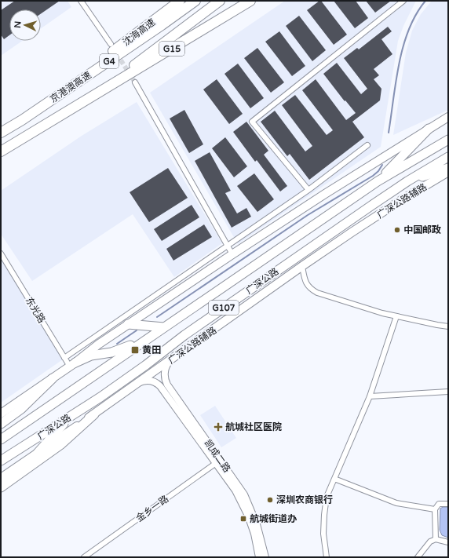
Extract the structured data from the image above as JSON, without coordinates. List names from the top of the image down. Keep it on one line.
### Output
{"streets":{"highway":["沈海高速","G15","G4","京港澳高速","广深公路","G107"],"main road":["广深公路辅路"],"street":["东光路","凯成二路","金乡一路"]},"crossings":[["沈海高速","G4"],["沈海高速","京港澳高速"],["G15","G4"],["G15","京港澳高速"],["G4","京港澳高速"],["广深公路辅路","凯成二路"],["凯成二路","金乡一路"]],"places":{"other":["中国邮政","深圳农商银行"],"transit":["黄田","航城街道办"],"health":["航城社区医院"]},"north":"left"}
